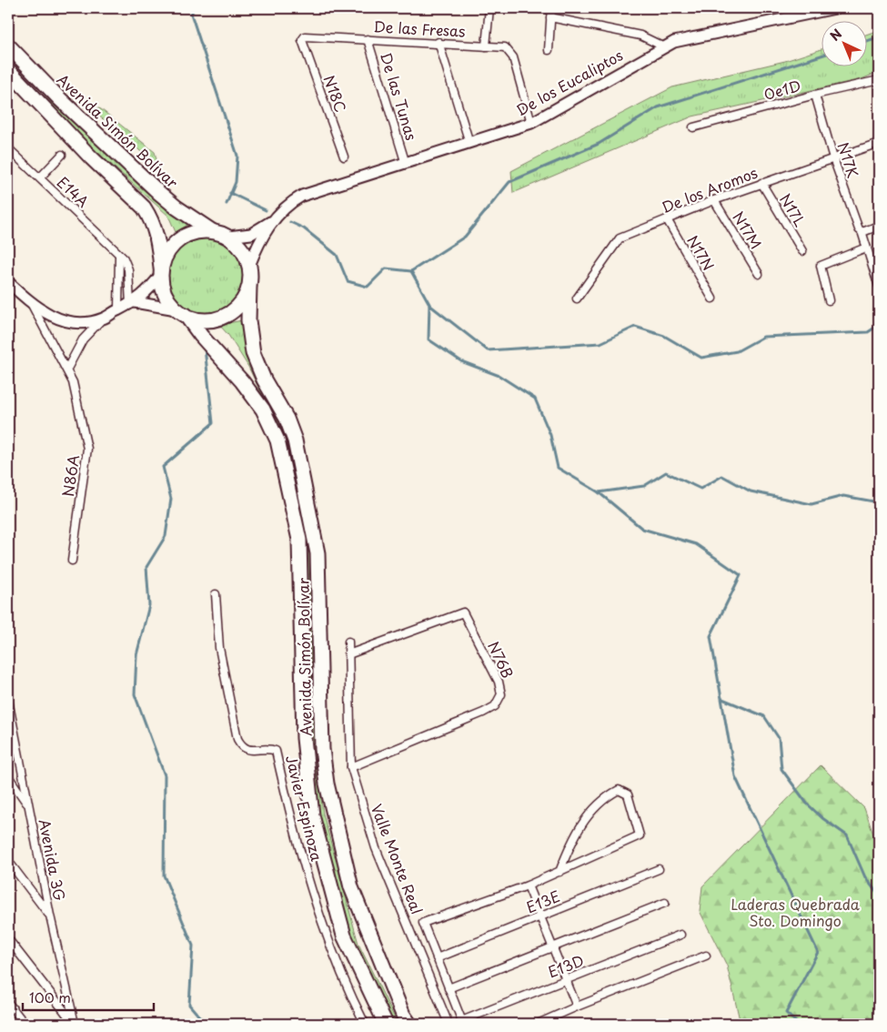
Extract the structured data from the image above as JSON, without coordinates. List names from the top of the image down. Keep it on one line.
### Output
{"streets":{"highway":["Avenida Simón Bolívar"],"street":["De las Fresas","De los Eucaliptos","Oe1D","N18C","De las Tunas","N17K","De los Aromos","E14A","N17L","N17M","N17N","N86A","N76B","Javier Espinoza","Valle Monte Real","Avenida 3G","E13E","E13D"]},"crossings":[["De las Fresas","De los Eucaliptos"],["De las Fresas","N18C"],["De las Fresas","De las Tunas"],["De los Eucaliptos","De las Tunas"],["De los Eucaliptos","Avenida Simón Bolívar"],["Oe1D","N17K"],["N17K","De los Aromos"],["De los Aromos","N17L"],["De los Aromos","N17M"],["De los Aromos","N17N"],["N76B","Valle Monte Real"]],"parks":["Laderas Quebrada Sto. Domingo"],"scale_bar":"100 m","north":"top left"}
